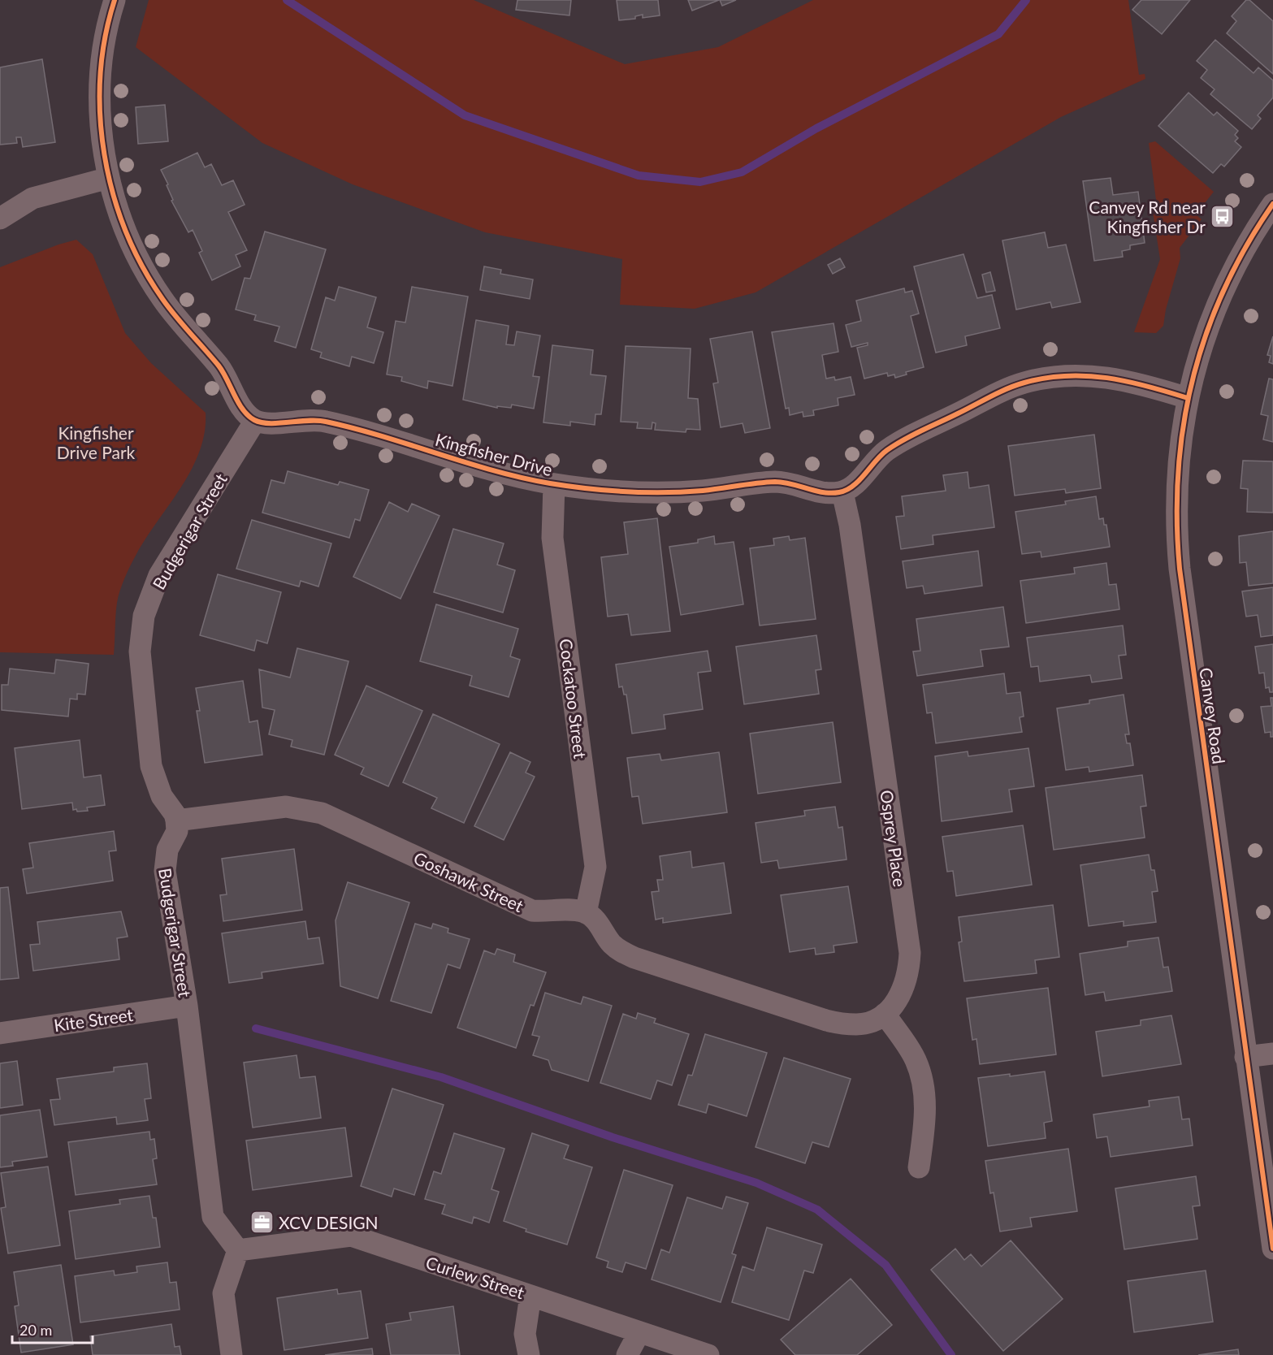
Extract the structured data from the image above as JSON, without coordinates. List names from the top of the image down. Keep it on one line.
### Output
{"streets":{"street":["Kingfisher Drive","Budgerigar Street","Cockatoo Street","Canvey Road","Osprey Place","Goshawk Street","Kite Street","Curlew Street"]},"crossings":[["Kingfisher Drive","Budgerigar Street"],["Kingfisher Drive","Cockatoo Street"],["Kingfisher Drive","Osprey Place"],["Budgerigar Street","Goshawk Street"],["Budgerigar Street","Kite Street"],["Budgerigar Street","Curlew Street"],["Cockatoo Street","Goshawk Street"]],"parks":["Kingfisher Drive Park"],"places":{"bus stop":["Canvey Rd near Kingfisher Dr"],"office":["XCV DESIGN"]},"scale_bar":"20 m"}
